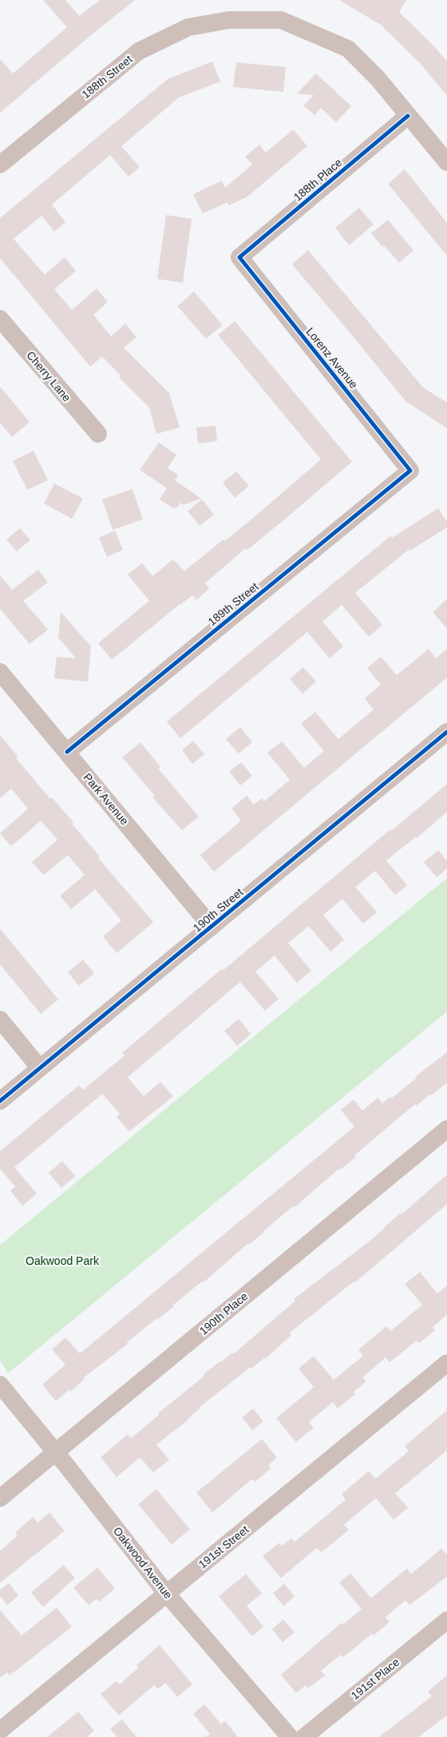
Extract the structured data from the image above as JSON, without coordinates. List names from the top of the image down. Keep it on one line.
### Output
{"streets":{"street":["188th Street","188th Place","Lorenz Avenue","Cherry Lane","189th Street","Park Avenue","190th Street","190th Place","191st Street","Oakwood Avenue","191st Place"]},"crossings":[["188th Street","188th Place"],["188th Place","Lorenz Avenue"],["Lorenz Avenue","189th Street"],["189th Street","Park Avenue"],["Park Avenue","190th Street"],["190th Place","Oakwood Avenue"],["191st Street","Oakwood Avenue"]],"parks":["Oakwood Park"]}
